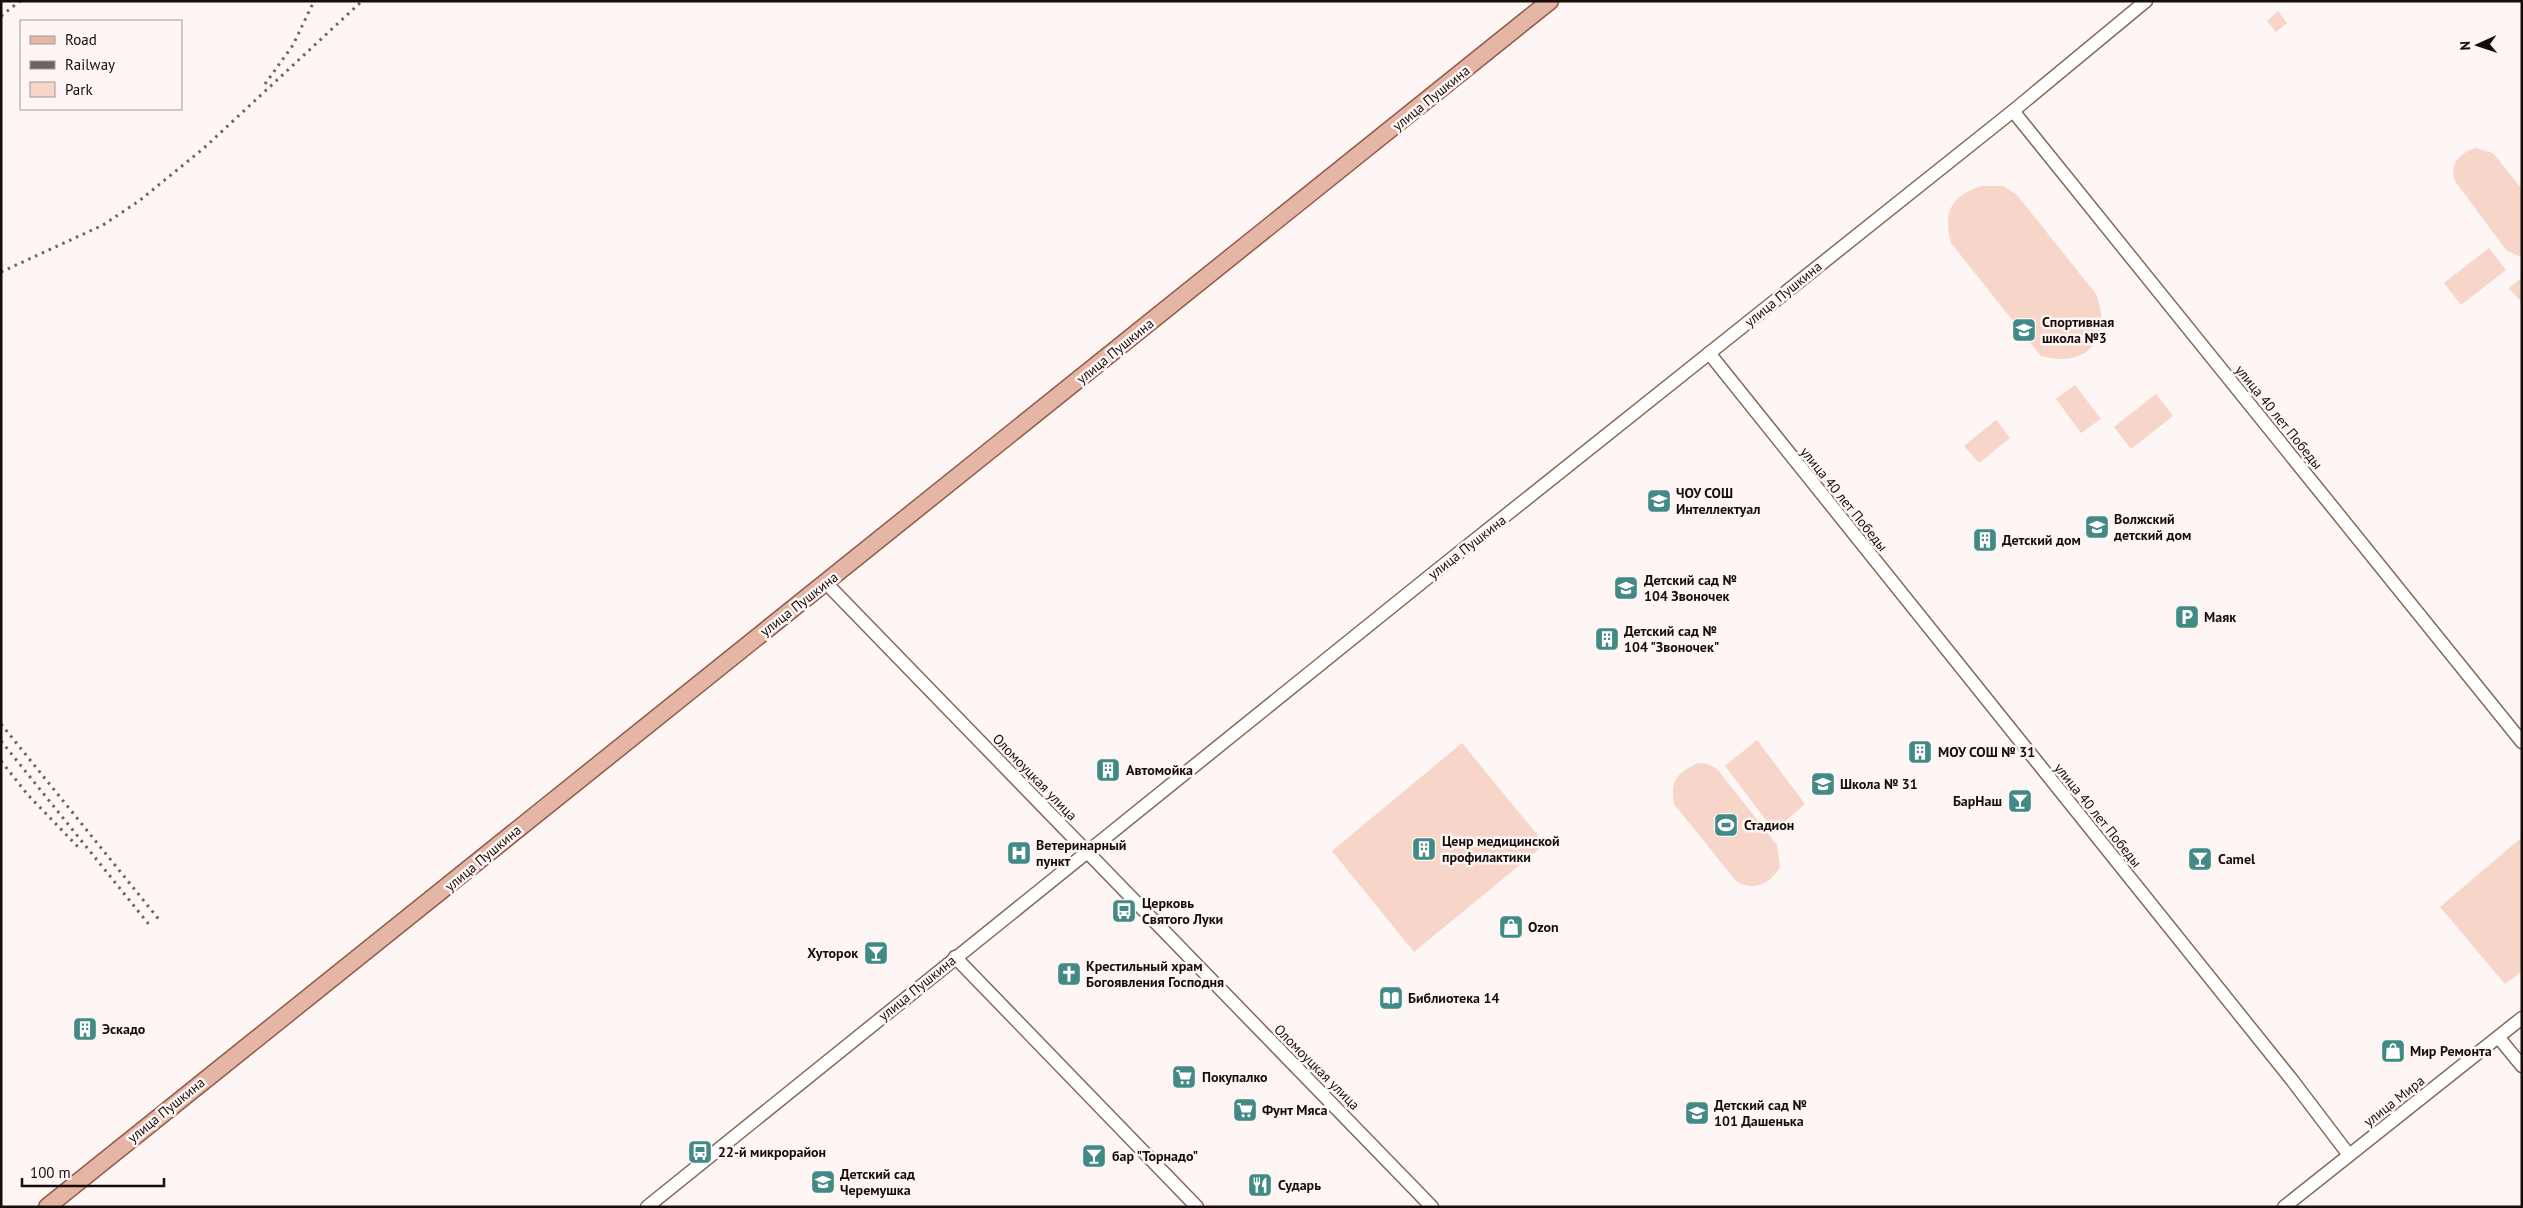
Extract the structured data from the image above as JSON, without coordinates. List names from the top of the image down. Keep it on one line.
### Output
{"streets":{"main road":["улица Пушкина"],"street":["улица 40 лет Победы","Оломоуцкая улица","улица Мира"]},"crossings":[["улица Пушкина","улица 40 лет Победы"],["улица Пушкина","Оломоуцкая улица"],["улица 40 лет Победы","улица Мира"]],"places":{"school or university":["Спортивная школа №3","ЧОУ СОШ Интеллектуал","Волжский детский дом","Детский сад № 104 Звоночек","Школа № 31","Детский сад № 101 Дашенька","Детский сад Черемушка"],"building":["Детский дом","Детский сад № 104 \"Звоночек\"","МОУ СОШ № 31","Автомойка","Ценр медицинской профилактики","Эскадо"],"parking":["Маяк"],"bar":["БарНаш","Camel","Хуторок","бар \"Торнадо\""],"sports":["Стадион"],"hospital":["Ветеринарный пункт"],"bus stop":["Церковь Святого Луки","22-й микрорайон"],"shop":["Ozon","Мир Ремонта"],"church":["Крестильный храм Богоявления Господня"],"library":["Библиотека 14"],"supermarket":["Покупалко","Фунт Мяса"],"restaurant":["Сударь"]},"legend":["Road","Railway","Park"],"scale_bar":"100 m","north":"left"}
